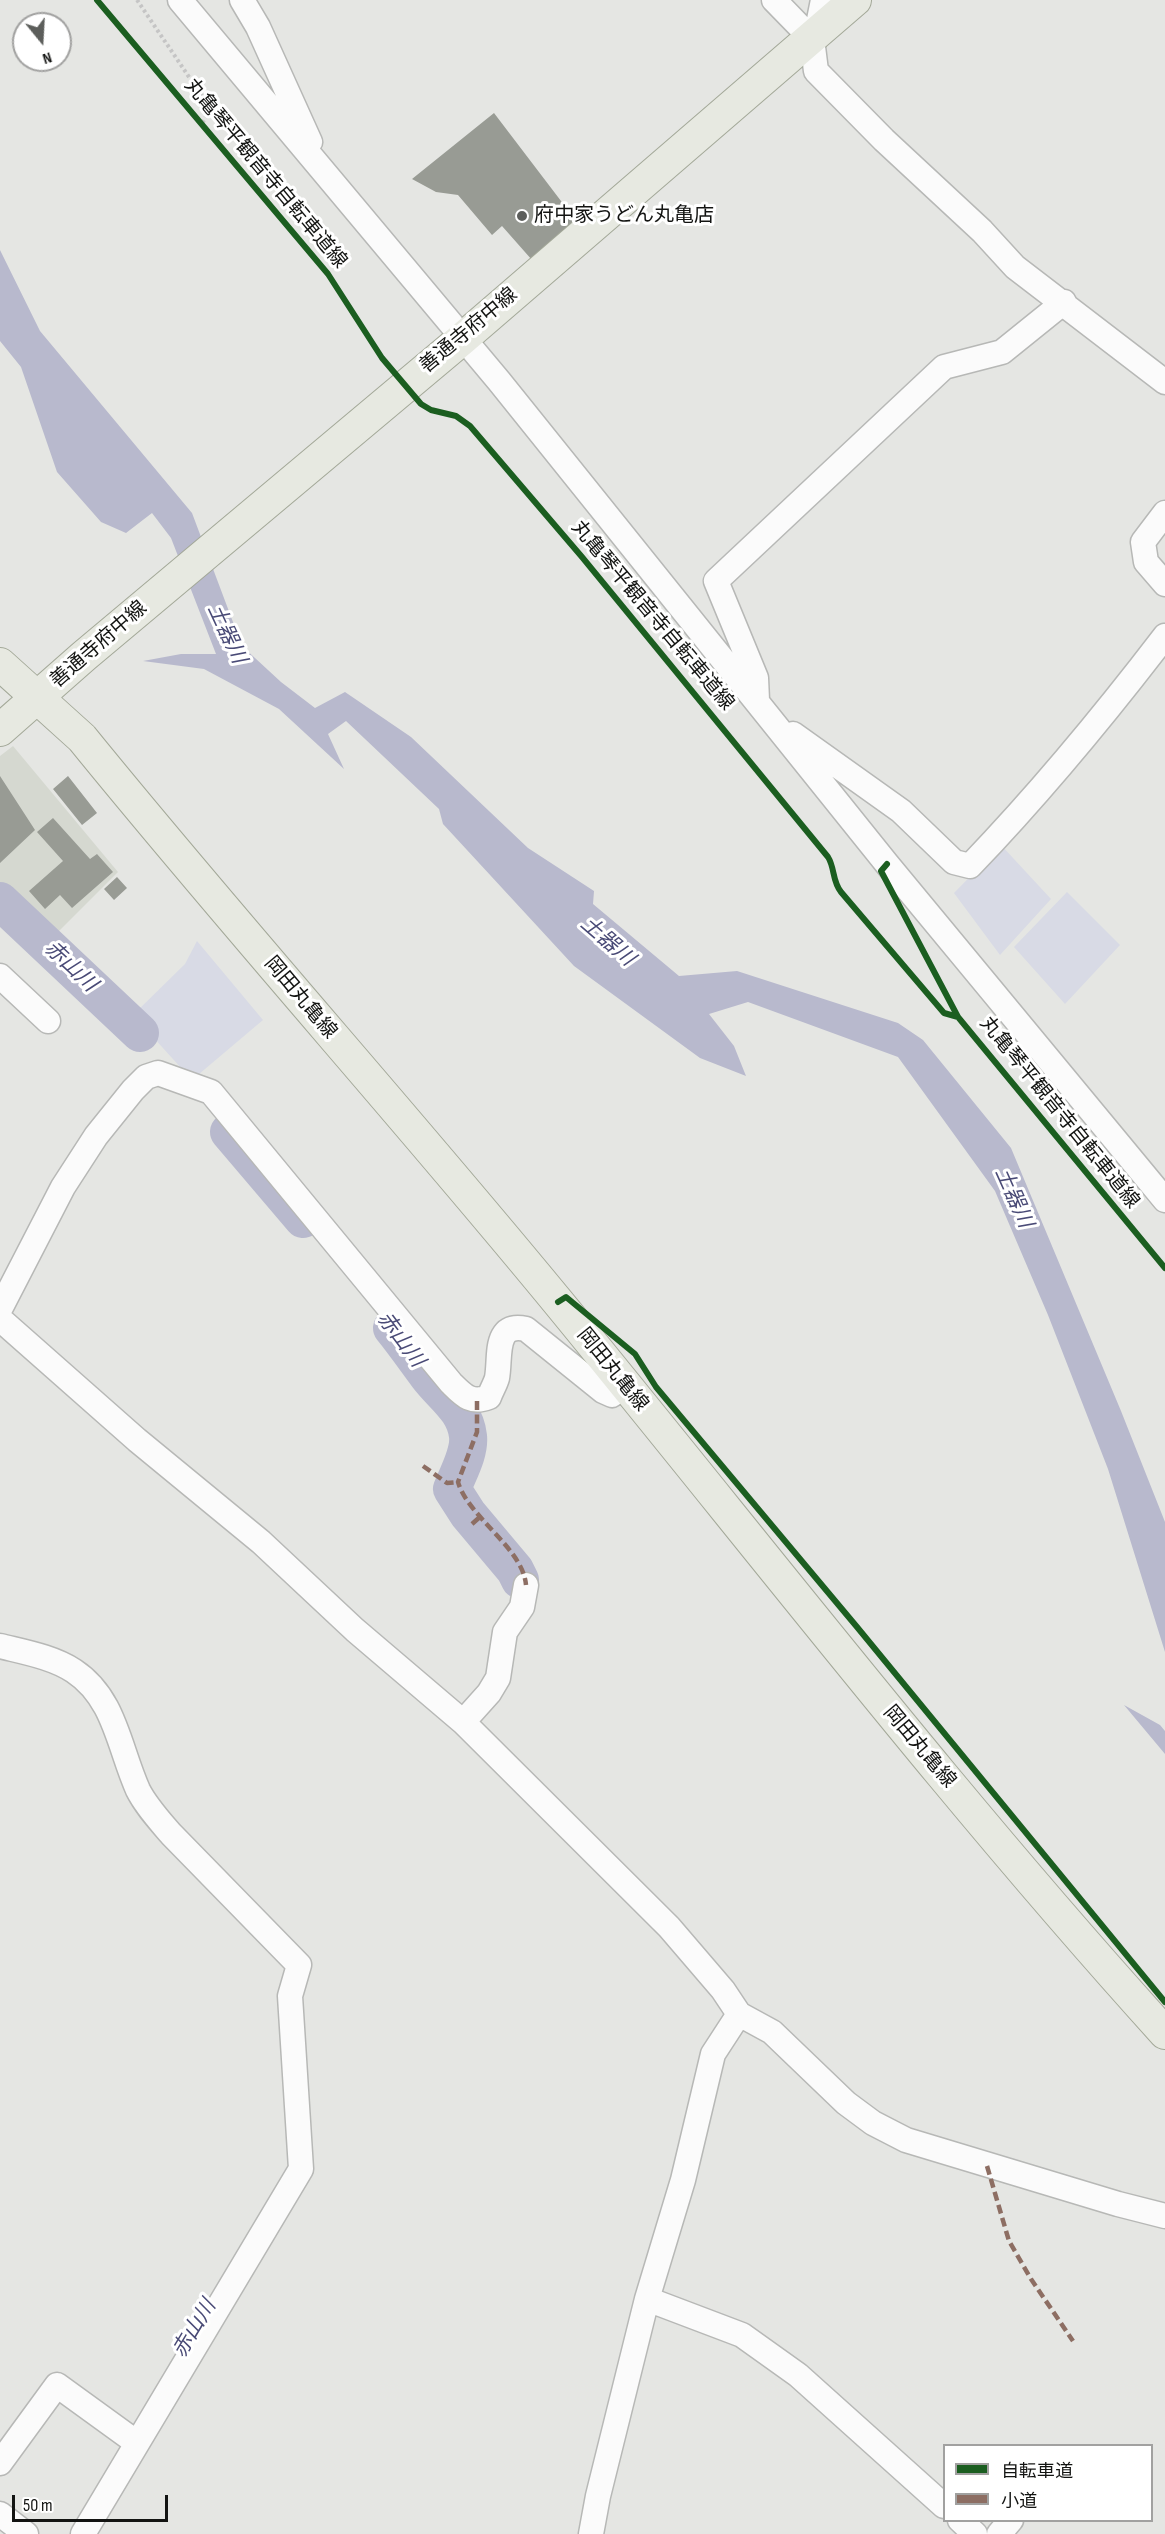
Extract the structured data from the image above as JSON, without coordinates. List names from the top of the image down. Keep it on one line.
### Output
{"streets":{"main road":["善通寺府中線","岡田丸亀線"],"cycle path":["丸亀琴平観音寺自転車道線"]},"crossings":[["善通寺府中線","岡田丸亀線"]],"water":["土器川","赤山川"],"places":["府中家うどん丸亀店"],"legend":["自転車道","小道"],"scale_bar":"50 m","north":"bottom"}
